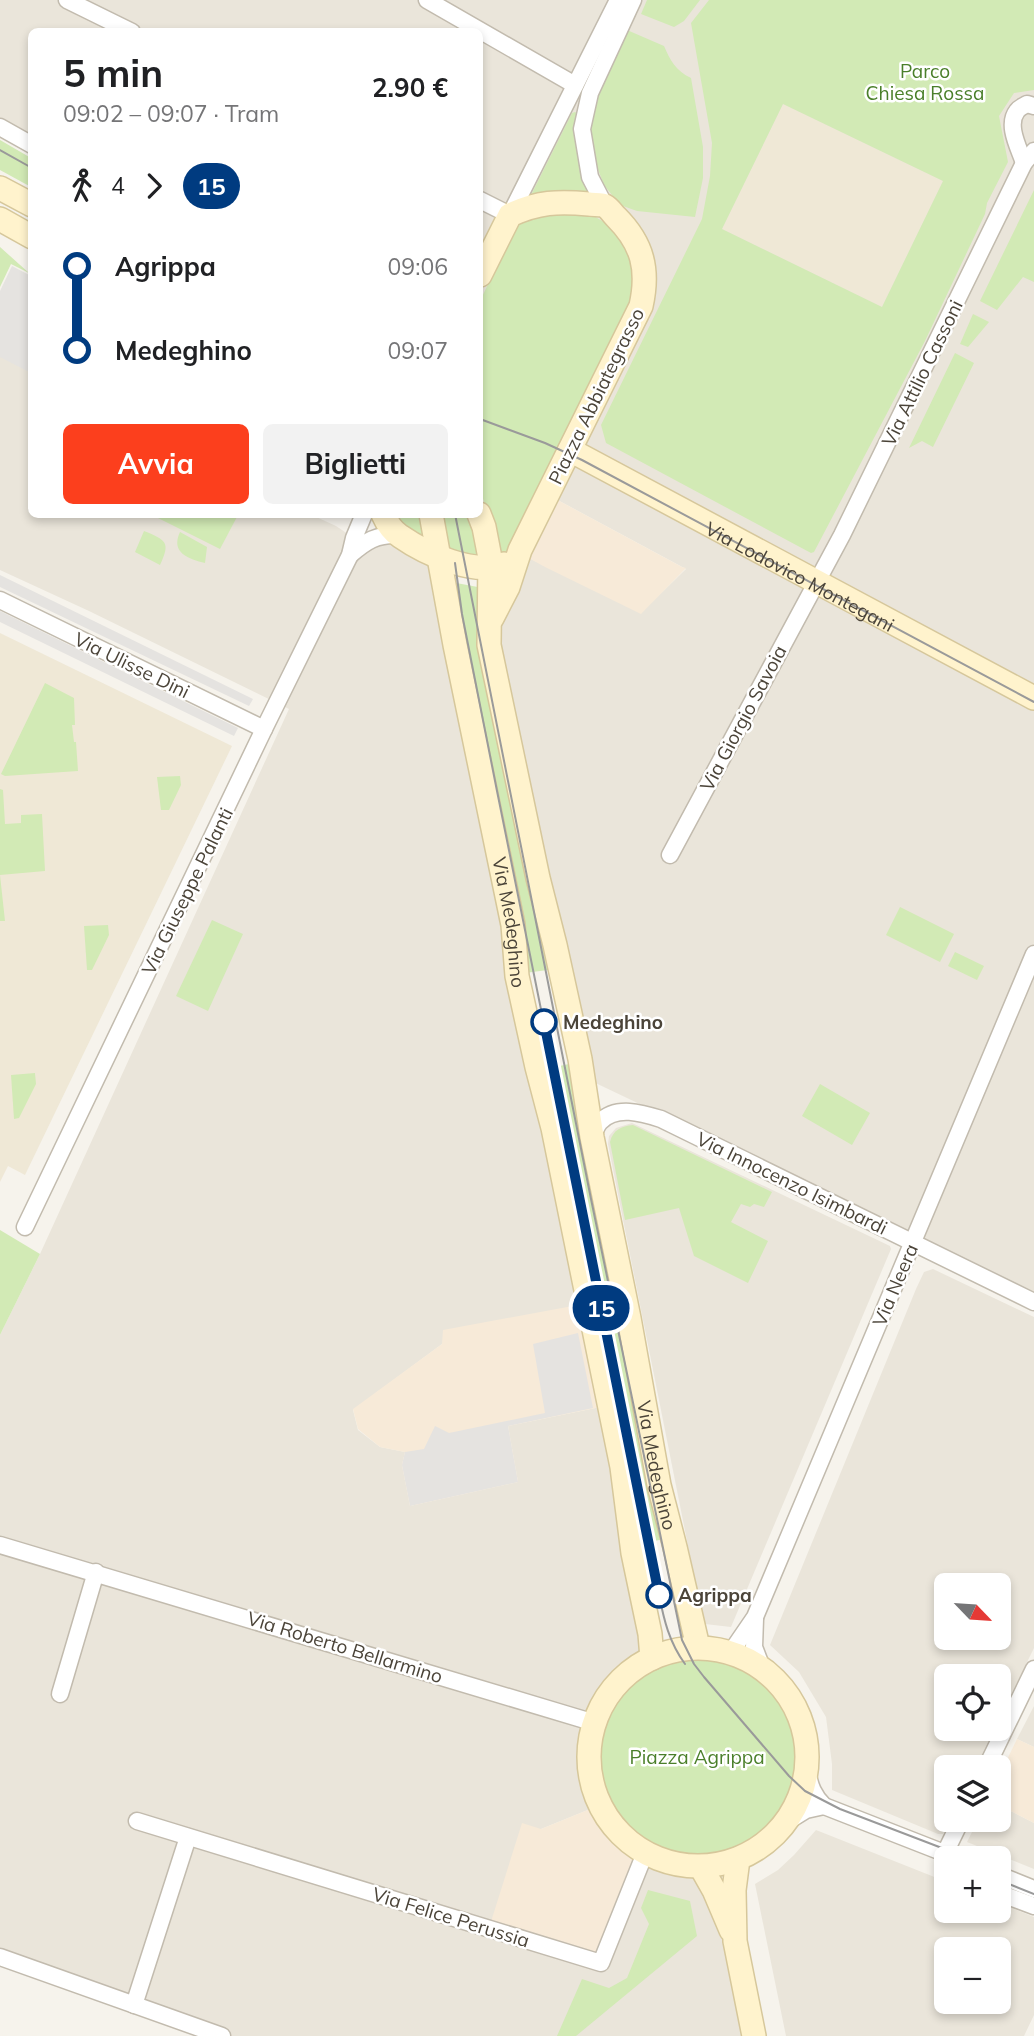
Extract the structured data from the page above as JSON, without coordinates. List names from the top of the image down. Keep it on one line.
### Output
{"streets":{"main road":["Piazza Abbiategrasso","Via Lodovico Montegani","Via Medeghino"],"street":["Via Attilio Cassoni","Via Ulisse Dini","Via Giorgio Savoia","Via Giuseppe Palanti","Via Innocenzo Isimbardi","Via Neera","Via Roberto Bellarmino","Via Felice Perussia"]},"crossings":[["Via Attilio Cassoni","Via Lodovico Montegani"],["Via Attilio Cassoni","Via Giorgio Savoia"],["Piazza Abbiategrasso","Via Lodovico Montegani"],["Piazza Abbiategrasso","Via Medeghino"],["Via Lodovico Montegani","Via Giorgio Savoia"],["Via Ulisse Dini","Via Giuseppe Palanti"],["Via Medeghino","Via Innocenzo Isimbardi"],["Via Medeghino","Via Neera"],["Via Medeghino","Via Roberto Bellarmino"],["Via Medeghino","Via Felice Perussia"],["Via Innocenzo Isimbardi","Via Neera"],["Via Neera","Via Roberto Bellarmino"],["Via Neera","Via Felice Perussia"],["Via Roberto Bellarmino","Via Felice Perussia"]],"parks":["Parco Chiesa Rossa","Piazza Agrippa"],"places":["Medeghino","Agrippa"],"lines":["tram line 15"],"north":"bottom right","page":{"on_map":"15","heading":["5 min","09:02 – 09:07 · Tram","2.90 €"],"legs":["4","15"],"list":[{"name":"Agrippa","value":"09:06"},{"name":"Medeghino","value":"09:07"}],"buttons":["Avvia","Biglietti"],"map_buttons":["+","−"]}}
